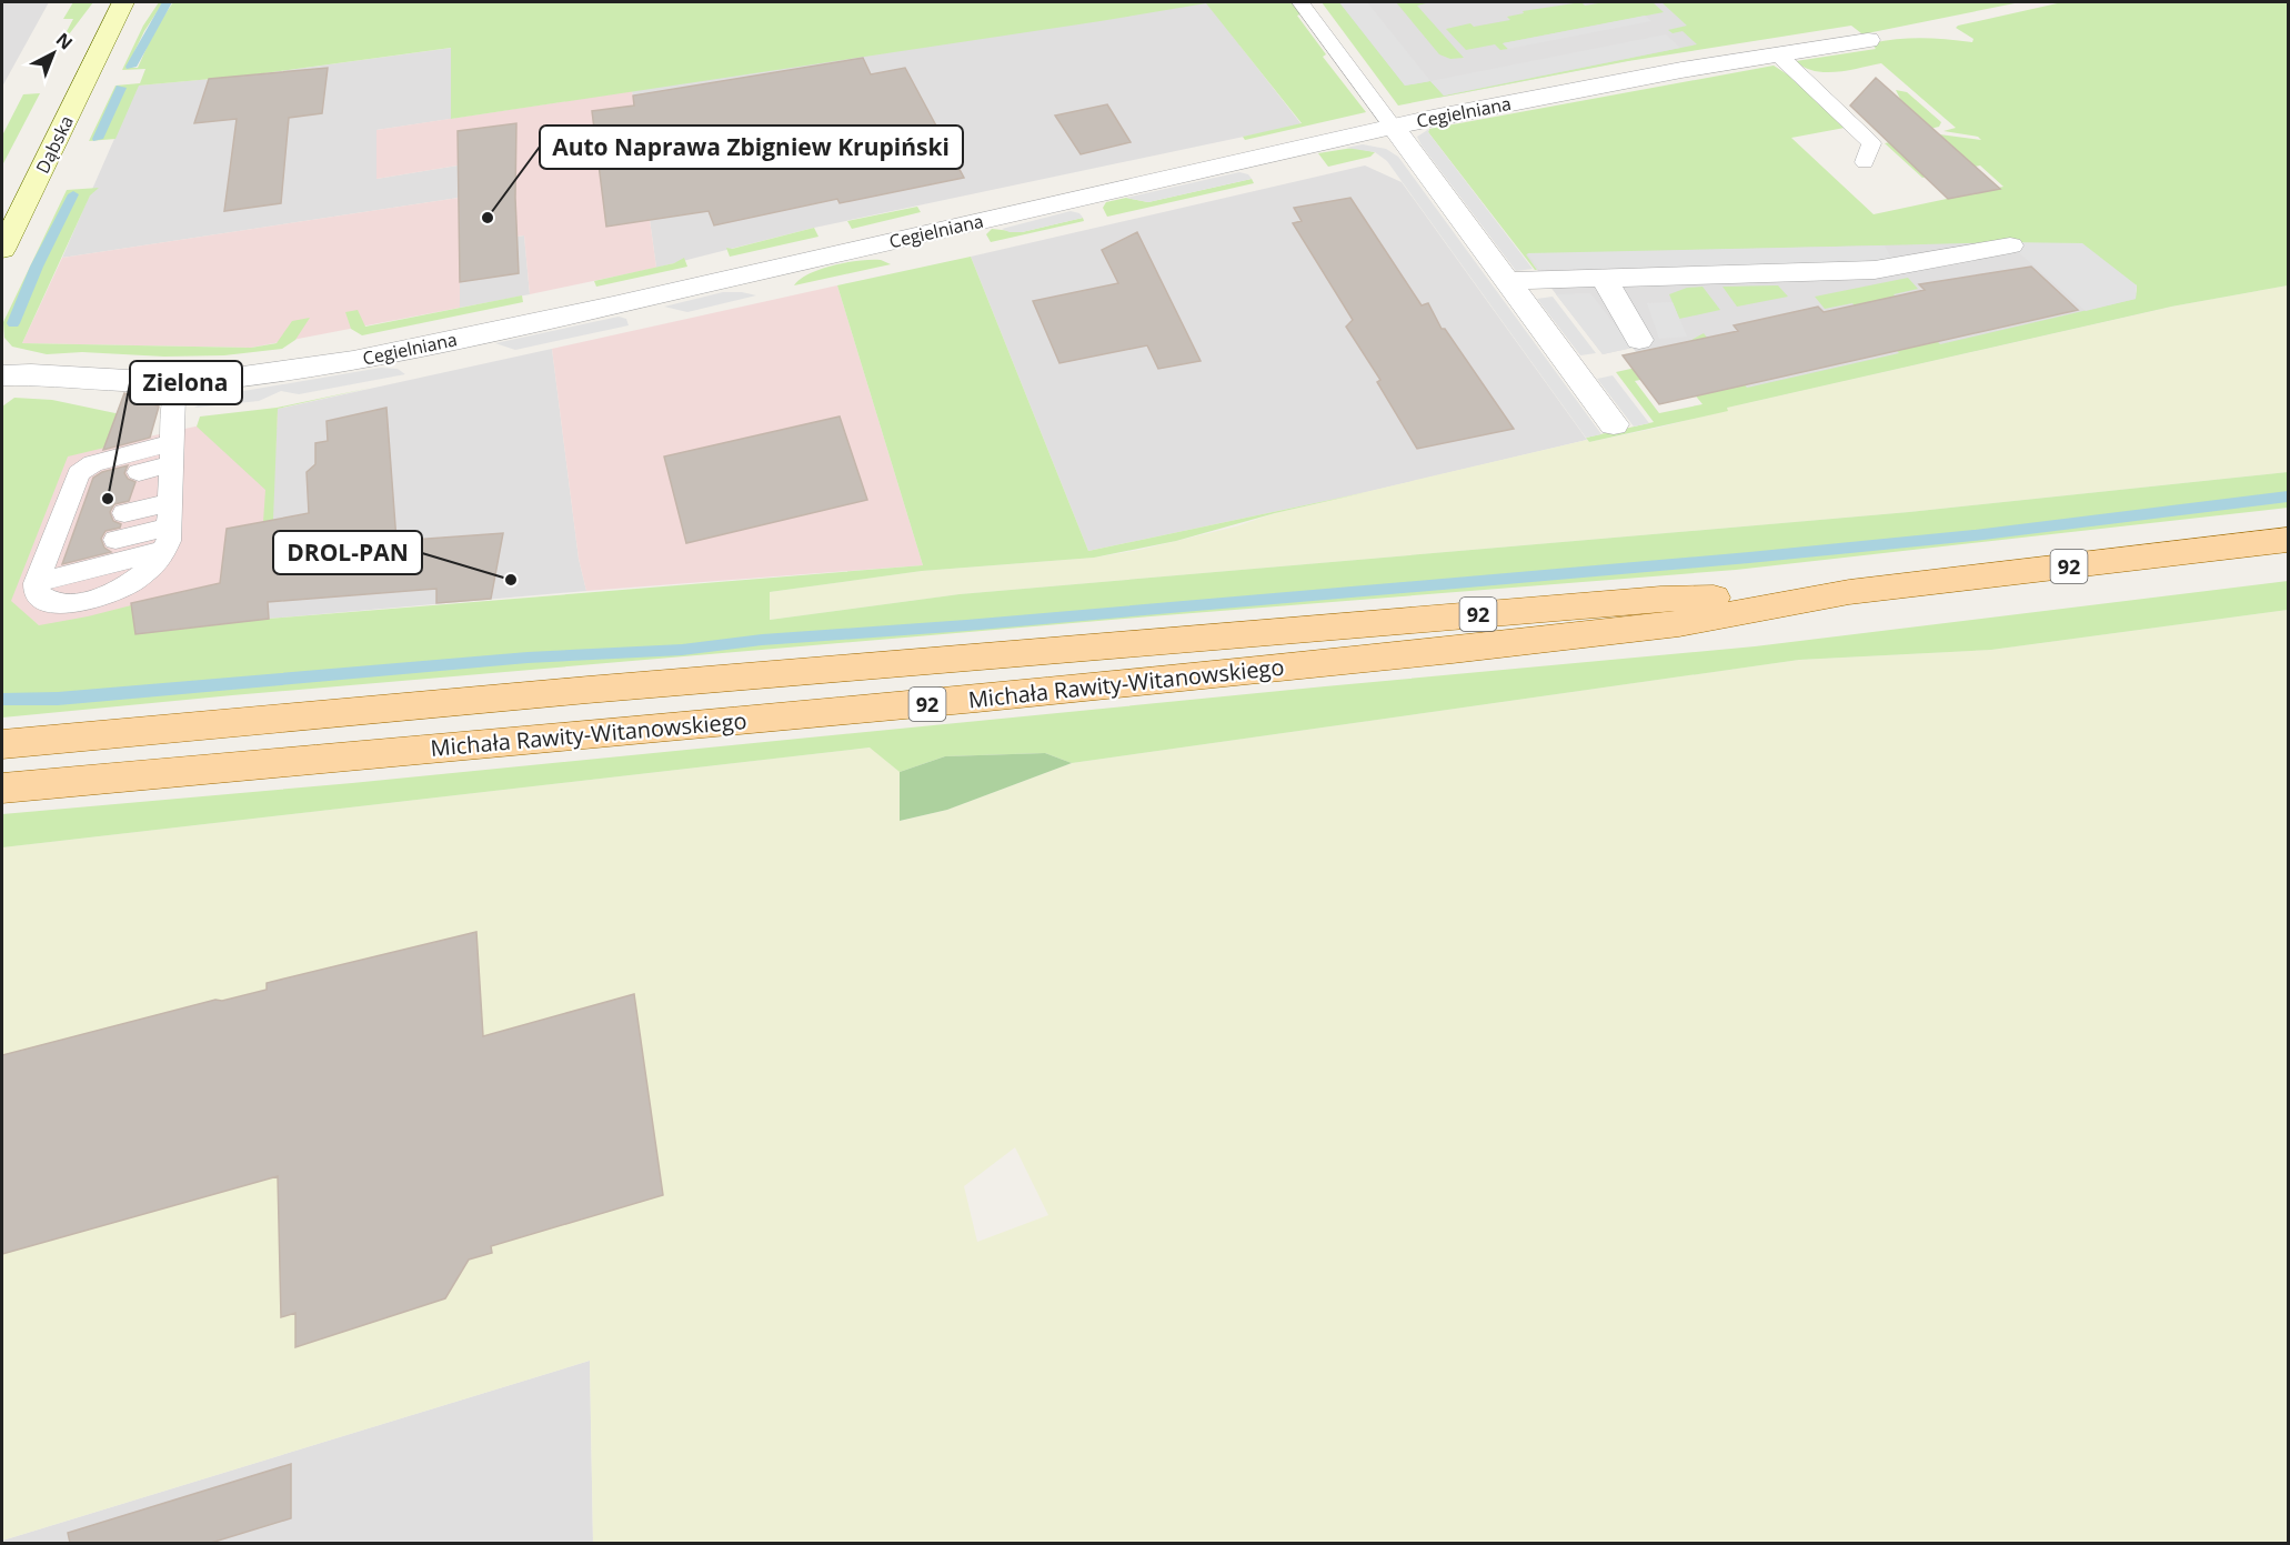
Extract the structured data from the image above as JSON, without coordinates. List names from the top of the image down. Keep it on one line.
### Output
{"streets":{"main road":["92","Michała Rawity-Witanowskiego"],"street":["Cegielniana","Dąbska"]},"places":["Auto Naprawa Zbigniew Krupiński","Zielona","DROL-PAN"],"north":"top right"}
